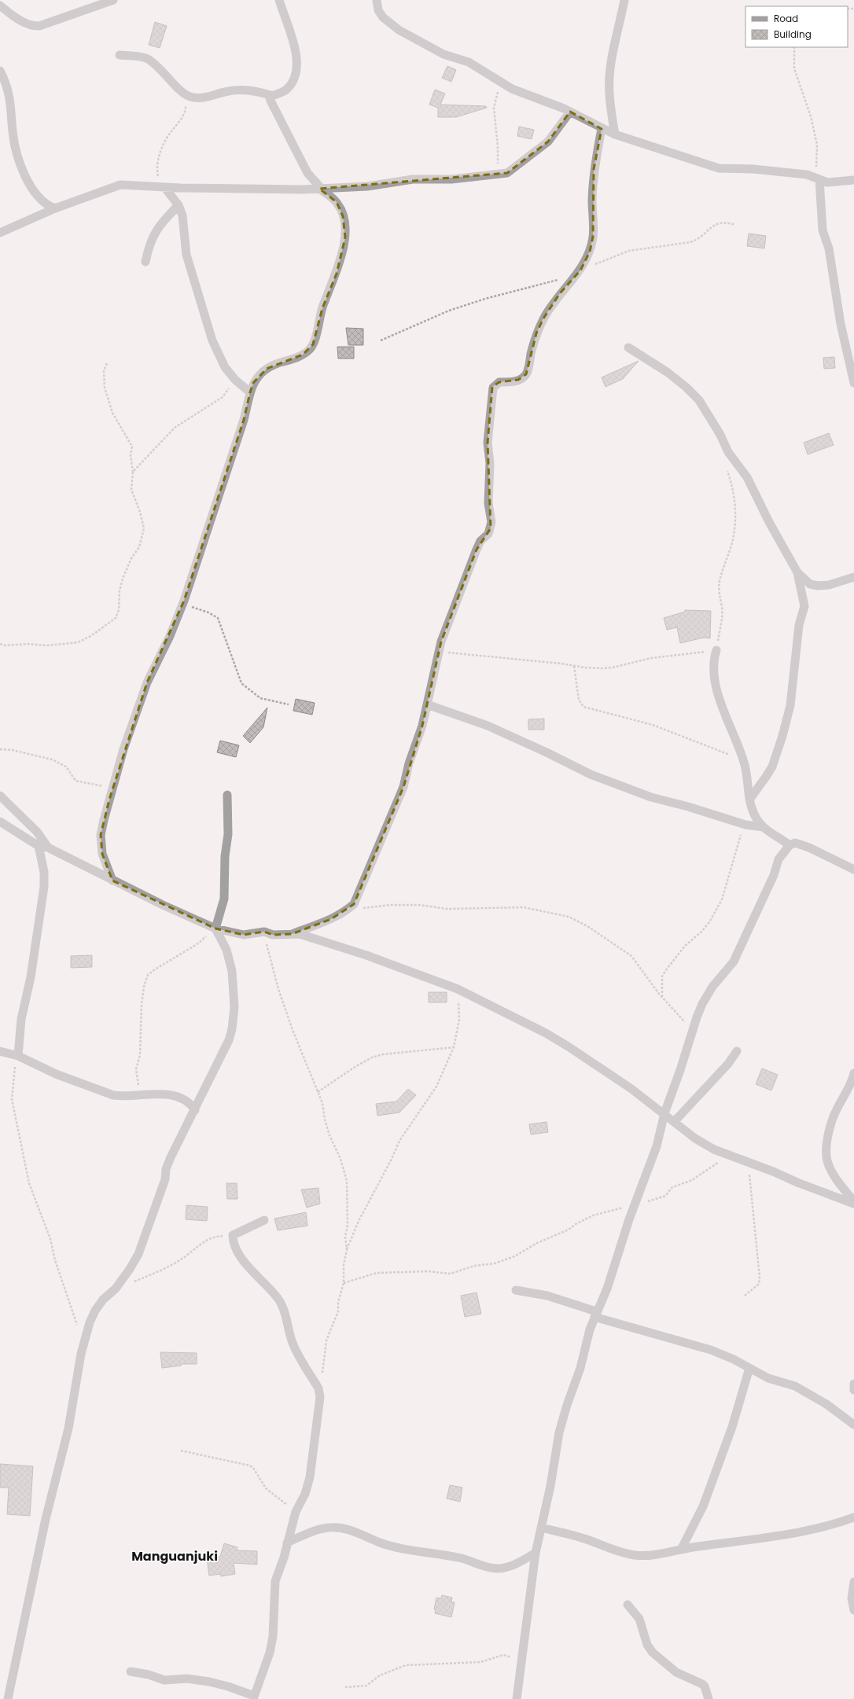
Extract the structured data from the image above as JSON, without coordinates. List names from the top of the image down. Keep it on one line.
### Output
{"districts":["Manguanjuki"],"legend":["Road","Building"]}
